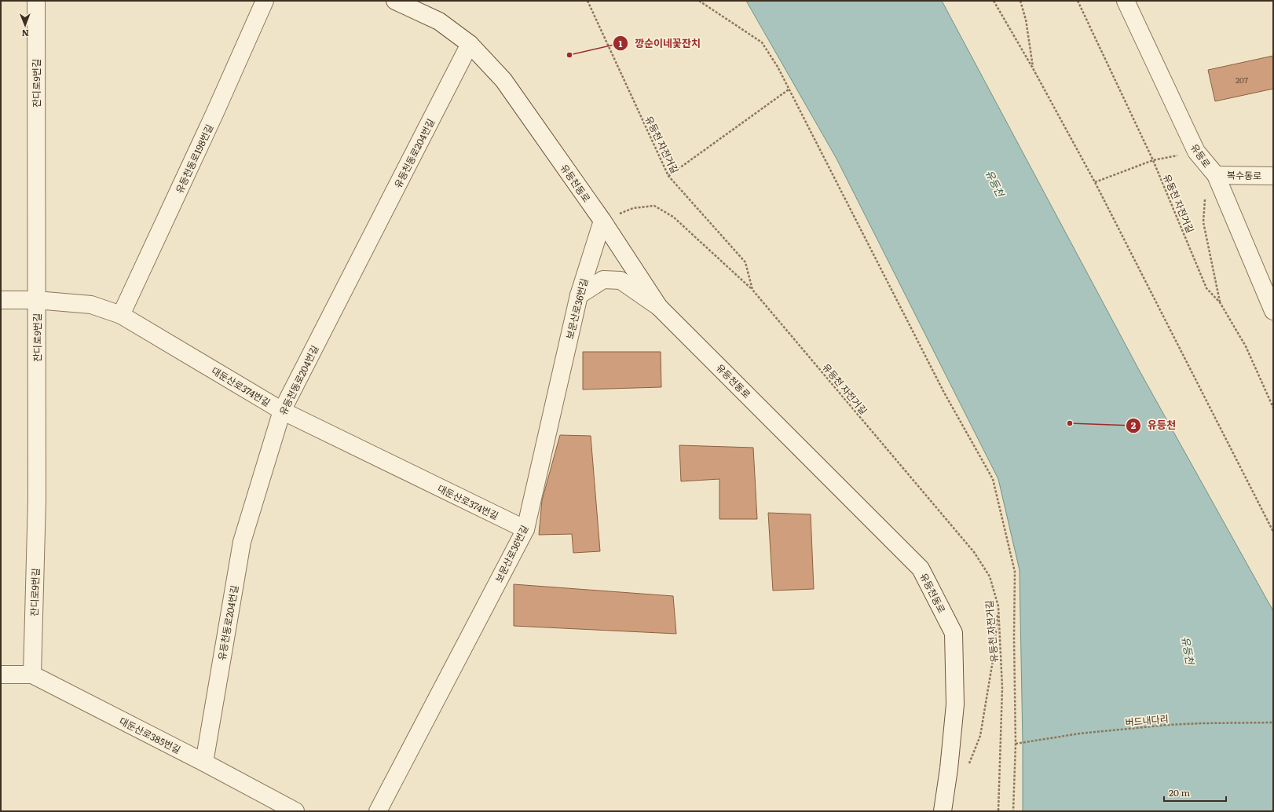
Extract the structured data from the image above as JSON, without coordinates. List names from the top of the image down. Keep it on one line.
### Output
{"streets":{"street":["잔디로9번길","유등천동로204번길","유등로","유등천동로198번길","복수동로","유등천동로","보문산로36번길","대둔산로374번길","대둔산로385번길"],"path":["유등천 자전거길","유동천 자전거길","버드내다리"]},"crossings":[["잔디로9번길","대둔산로374번길"],["잔디로9번길","대둔산로385번길"],["유등천동로204번길","유등천동로"],["유등천동로204번길","대둔산로374번길"],["유등천동로204번길","대둔산로385번길"],["유등로","복수동로"],["유등천동로198번길","대둔산로374번길"],["유등천동로","보문산로36번길"],["보문산로36번길","대둔산로374번길"]],"water":["유등천"],"places":["깡순이네꽃잔치","유등천"],"house_numbers":["207"],"scale_bar":"20 m","north":"bottom"}
